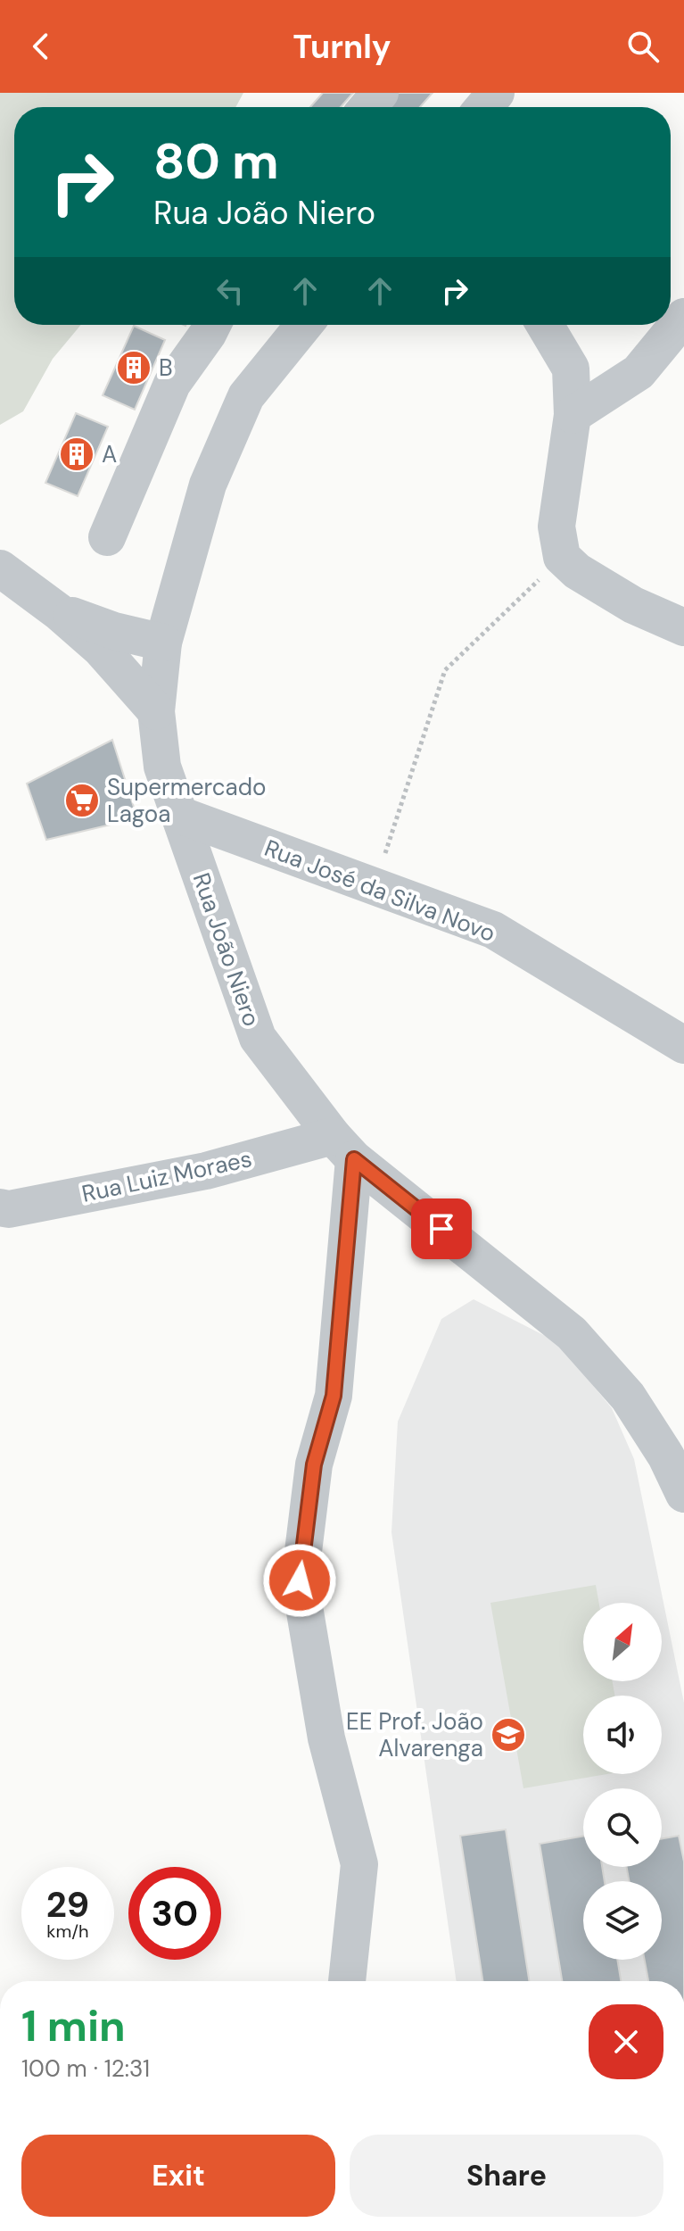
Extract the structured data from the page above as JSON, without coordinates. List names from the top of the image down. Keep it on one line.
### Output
{"streets":{"street":["Rua José da Silva Novo","Rua João Niero","Rua Luiz Moraes"]},"crossings":[["Rua José da Silva Novo","Rua João Niero"],["Rua João Niero","Rua Luiz Moraes"]],"places":{"building":["B","A"],"supermarket":["Supermercado Lagoa"],"school or university":["EE Prof. João Alvarenga"]},"north":"top right","page":{"header":"Turnly","turn":["80 m","Rua João Niero"],"speed":"29 km/h","limit":"30","heading":["1 min","100 m · 12:31"],"buttons":["Exit","Share"]}}
